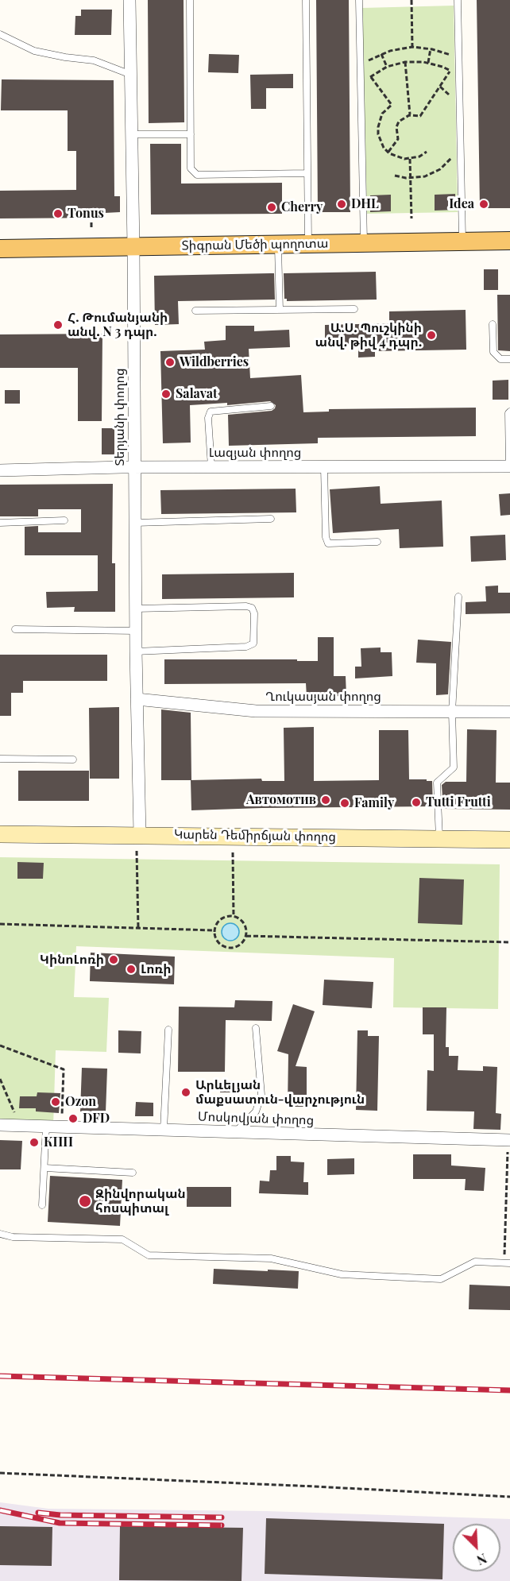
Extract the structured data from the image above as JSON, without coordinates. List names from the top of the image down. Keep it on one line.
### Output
{"streets":{"main road":["Տիգրան Մեծի պողոտա"],"street":["Տերյանի փողոց","Լազյան փողոց","Ղուկասյան փողոց","Կարեն Դեմիրճյան փողոց","Մոսկովյան փողոց"]},"crossings":[["Տիգրան Մեծի պողոտա","Տերյանի փողոց"],["Տերյանի փողոց","Լազյան փողոց"],["Տերյանի փողոց","Ղուկասյան փողոց"],["Տերյանի փողոց","Կարեն Դեմիրճյան փողոց"]],"places":["DHL","Idea","Cherry","Tonus","Հ. Թումանյանի անվ. N 3 դպր.","Ա.Ս. Պուշկինի անվ. թիվ 4 դպր.","Wildberries","Salavat","Автомотив","Tutti Frutti","Family","ԿինոԼոռի","Լոռի","Արևելյան մաքսատուն-վարչություն","Ozon","DFD","КПП","Զինվորական հոսպիտալ"],"north":"bottom right"}
